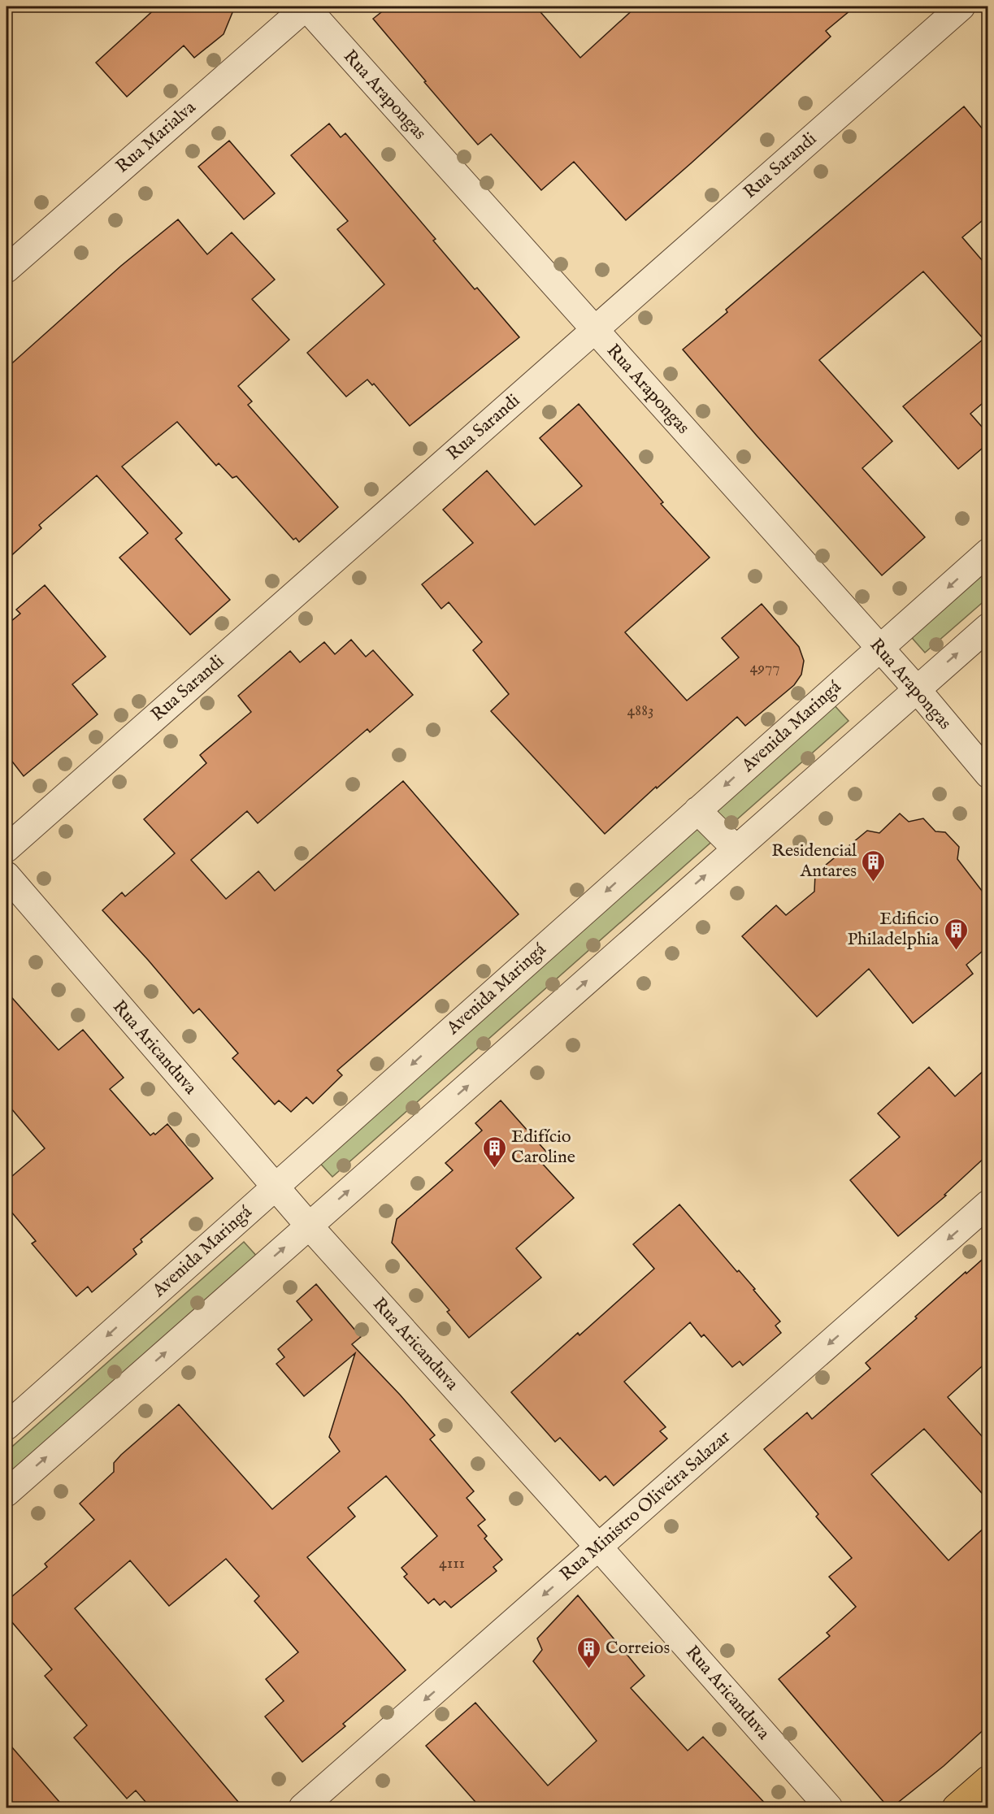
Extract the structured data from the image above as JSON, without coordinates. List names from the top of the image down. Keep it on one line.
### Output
{"streets":{"street":["Rua Arapongas","Rua Marialva","Rua Sarandi","Avenida Maringá","Rua Aricanduva","Rua Ministro Oliveira Salazar"]},"crossings":[["Rua Arapongas","Rua Marialva"],["Rua Arapongas","Rua Sarandi"],["Rua Arapongas","Avenida Maringá"],["Avenida Maringá","Rua Aricanduva"],["Rua Aricanduva","Rua Ministro Oliveira Salazar"]],"one_way":["Rua Ministro Oliveira Salazar"],"places":{"building":["Residencial Antares","Edificio Philadelphia","Edifício Caroline","Correios"]},"house_numbers":["4977","4883","4111"]}
